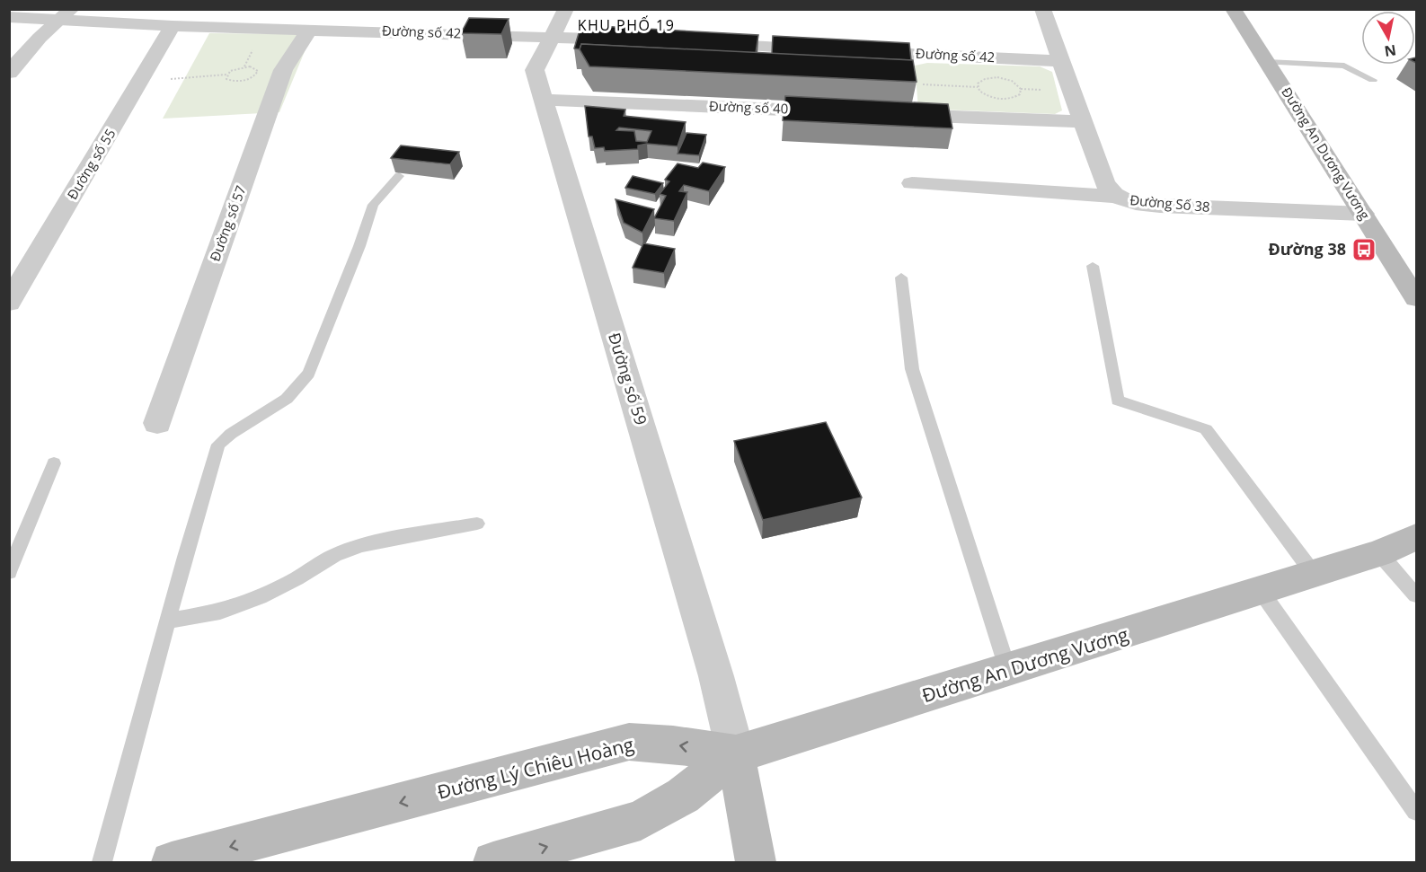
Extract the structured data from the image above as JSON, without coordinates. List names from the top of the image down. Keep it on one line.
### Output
{"streets":{"main road":["Đường An Dương Vương","Đường Lý Chiêu Hoàng"],"street":["Đường số 42","Đường số 40","Đường số 55","Đường Số 38","Đường số 57","Đường số 59"]},"crossings":[["Đường số 42","Đường số 55"],["Đường số 42","Đường Số 38"],["Đường số 42","Đường số 57"],["Đường số 42","Đường số 59"],["Đường số 40","Đường số 59"],["Đường An Dương Vương","Đường Số 38"],["Đường An Dương Vương","Đường số 59"],["Đường An Dương Vương","Đường Lý Chiêu Hoàng"],["Đường số 59","Đường Lý Chiêu Hoàng"]],"districts":["KHU PHỐ 19"],"places":{"bus stop":["Đường 38"]},"north":"bottom"}
